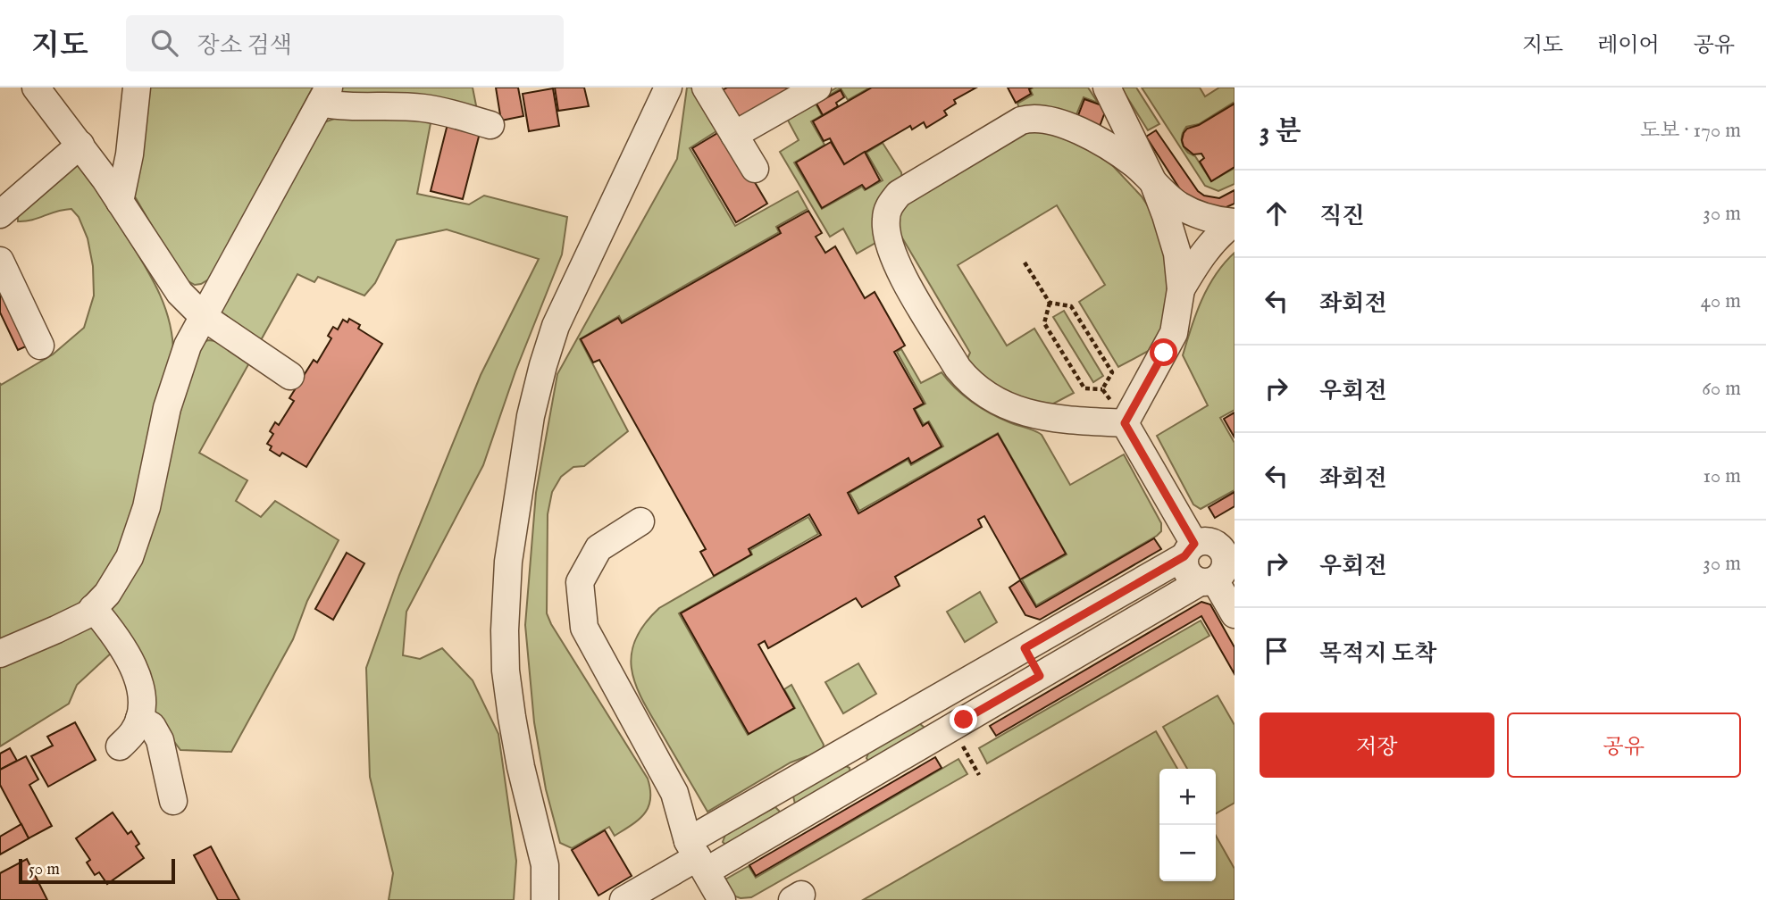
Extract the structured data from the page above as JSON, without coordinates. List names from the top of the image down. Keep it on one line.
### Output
{"scale_bar":"50 m","page":{"header":"지도","search":"장소 검색","nav":["지도","레이어","공유"],"heading":["3 분","도보 · 170 m"],"list":[["직진","30 m"],["좌회전","40 m"],["우회전","60 m"],["좌회전","10 m"],["우회전","30 m"],"목적지 도착"],"buttons":["저장","공유"],"map_buttons":["+","−"],"scale":"50 m"}}
